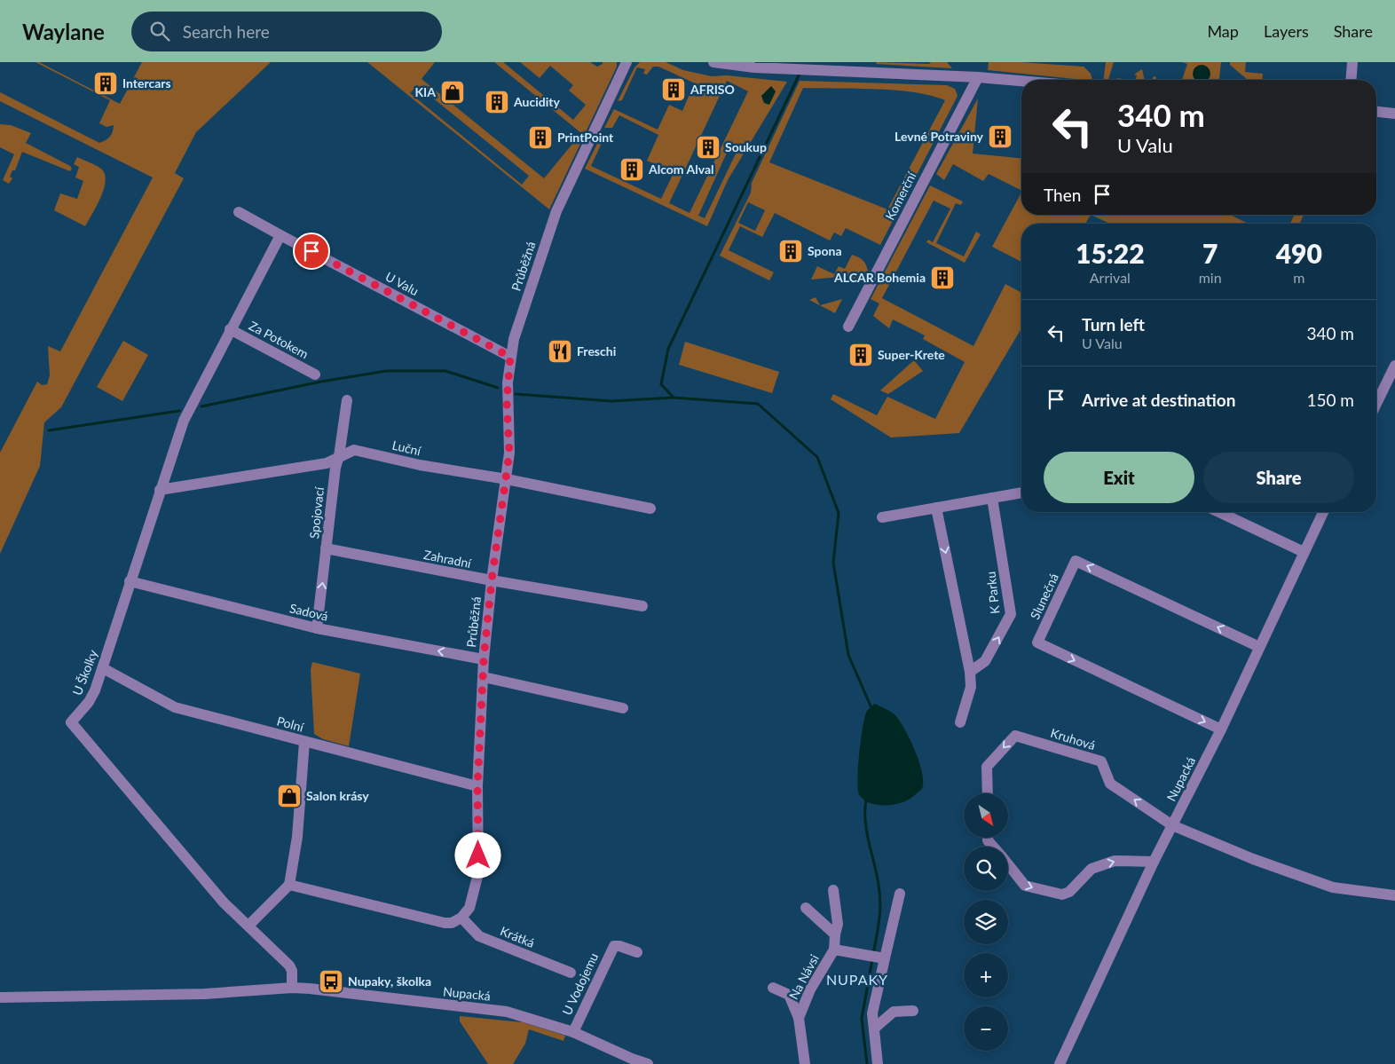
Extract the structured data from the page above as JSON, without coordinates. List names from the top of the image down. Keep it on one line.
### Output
{"streets":{"street":["Komerční","Průběžná","U Valu","Za Potokem","Luční","Spojovací","Zahradní","K Parku","Slunečná","Sadová","U Školky","Polní","Kruhová","Nupacká","Krátká","Na Návsi","U Vodojemu"]},"crossings":[["Průběžná","U Valu"],["Průběžná","Luční"],["Průběžná","Zahradní"],["Průběžná","Sadová"],["Průběžná","Polní"],["Průběžná","Krátká"],["Za Potokem","U Školky"],["Luční","Spojovací"],["Luční","U Školky"],["Spojovací","Zahradní"],["Spojovací","Sadová"],["Slunečná","Nupacká"],["Sadová","U Školky"],["U Školky","Polní"],["Kruhová","Nupacká"],["Nupacká","U Vodojemu"]],"one_way":["Sadová"],"districts":["NUPAKY"],"places":{"building":["Intercars","AFRISO","Aucidity","Levné Potraviny","PrintPoint","Soukup","Alcom Alval","Spona","ALCAR Bohemia","Super-Krete"],"shop":["KIA","Salon krásy"],"restaurant":["Freschi"],"bus stop":["Nupaky, školka"]},"north":"bottom right","page":{"header":"Waylane","search":"Search here","nav":["Map","Layers","Share"],"turn":["340 m","U Valu"],"then":"Then","eta":["15:22","Arrival","7","min","490","m"],"list":[{"name":"Turn left","note":"U Valu","value":"340 m"},{"name":"Arrive at destination","value":"150 m"}],"buttons":["Exit","Share"],"map_buttons":["+","−"]}}
